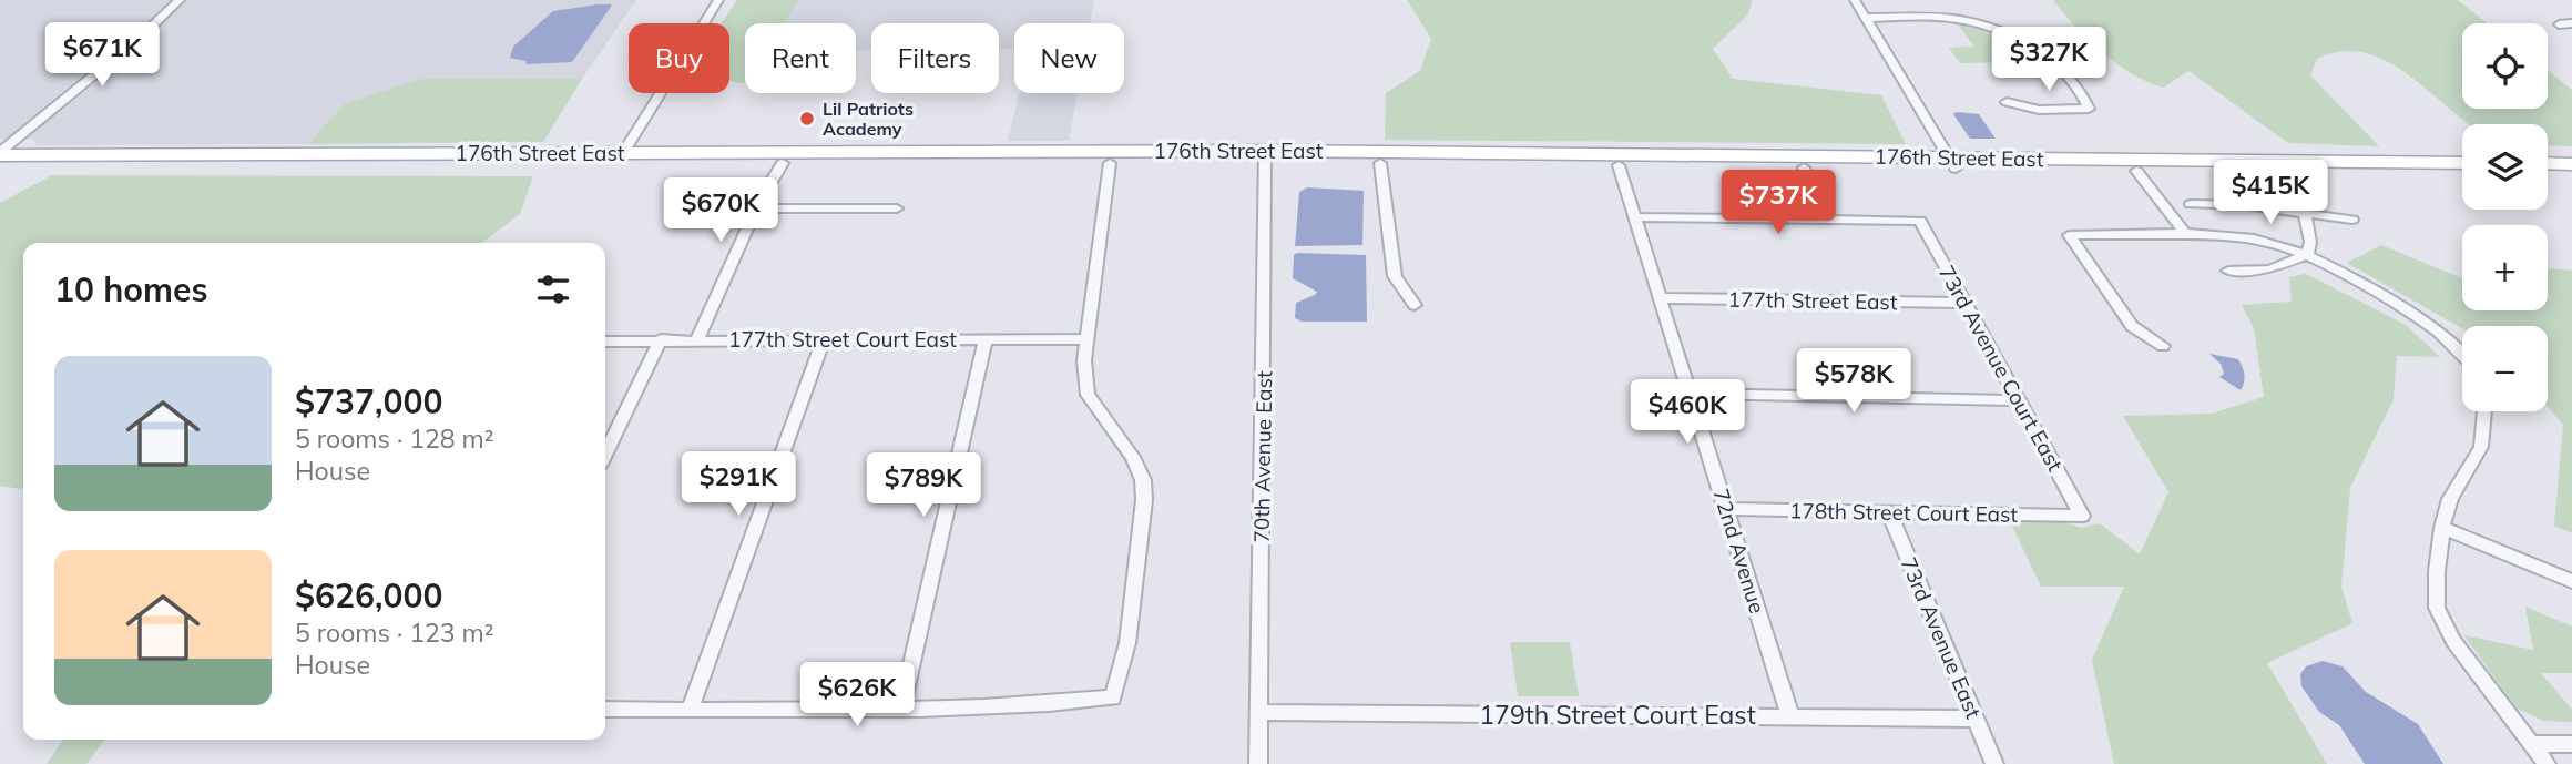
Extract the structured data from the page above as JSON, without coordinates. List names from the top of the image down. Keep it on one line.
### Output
{"streets":{"main road":["176th Street East"],"street":["177th Street East","177th Street Court East","73rd Avenue Court East","70th Avenue East","178th Street Court East","72nd Avenue","73rd Avenue East","179th Street Court East"]},"crossings":[["176th Street East","70th Avenue East"],["176th Street East","72nd Avenue"],["177th Street East","73rd Avenue Court East"],["177th Street East","72nd Avenue"],["73rd Avenue Court East","178th Street Court East"],["70th Avenue East","179th Street Court East"],["178th Street Court East","72nd Avenue"],["178th Street Court East","73rd Avenue East"],["72nd Avenue","179th Street Court East"],["73rd Avenue East","179th Street Court East"]],"places":["Lil Patriots Academy"],"page":{"price":["$671K","$327K","$415K","$737K","$670K","$578K","$460K","$291K","$789K","$626K"],"map_buttons":["+","−"],"chip":["Buy","Rent","Filters","New"],"heading":"10 homes","list":[{"name":"$737,000","note":"5 rooms · 128 m² · House"},{"name":"$626,000","note":"5 rooms · 123 m² · House"}]}}
